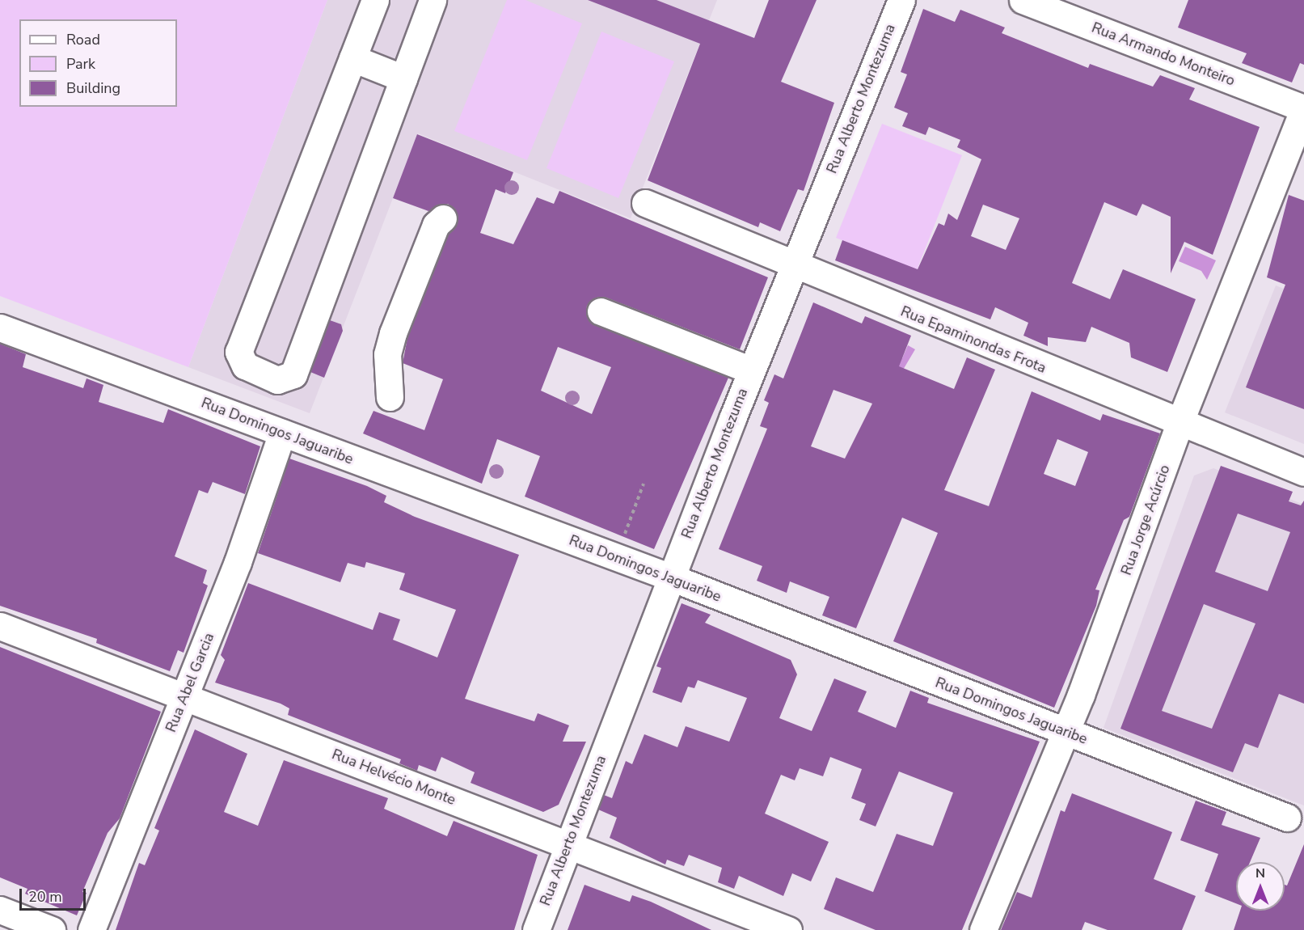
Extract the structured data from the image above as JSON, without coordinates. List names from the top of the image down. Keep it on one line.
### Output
{"streets":{"street":["Rua Armando Monteiro","Rua Alberto Montezuma","Rua Epaminondas Frota","Rua Domingos Jaguaribe","Rua Jorge Acúrcio","Rua Abel Garcia","Rua Helvécio Monte"]},"crossings":[["Rua Armando Monteiro","Rua Jorge Acúrcio"],["Rua Alberto Montezuma","Rua Epaminondas Frota"],["Rua Alberto Montezuma","Rua Domingos Jaguaribe"],["Rua Alberto Montezuma","Rua Helvécio Monte"],["Rua Epaminondas Frota","Rua Jorge Acúrcio"],["Rua Domingos Jaguaribe","Rua Jorge Acúrcio"],["Rua Domingos Jaguaribe","Rua Abel Garcia"],["Rua Abel Garcia","Rua Helvécio Monte"]],"legend":["Road","Park","Building"],"scale_bar":"20 m","north":"top"}
